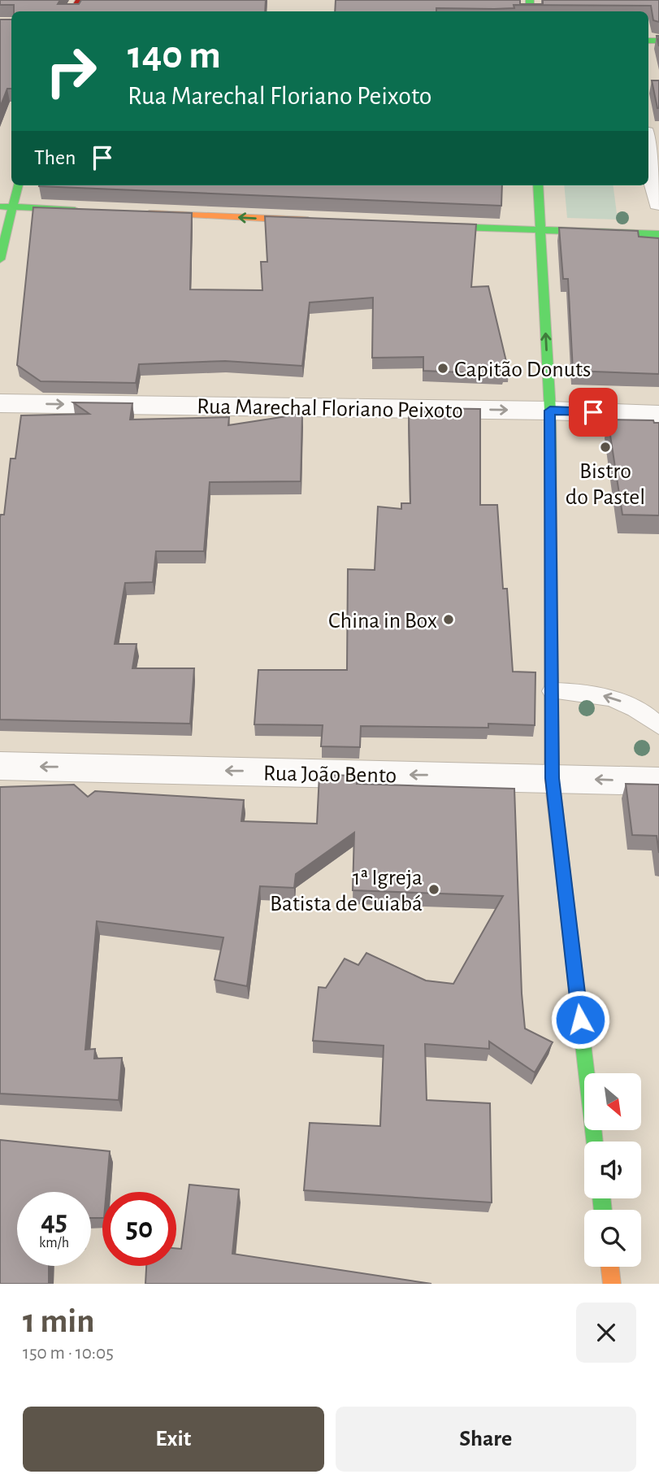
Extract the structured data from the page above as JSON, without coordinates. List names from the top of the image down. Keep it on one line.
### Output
{"streets":{"street":["Rua Marechal Floriano Peixoto","Rua João Bento"]},"one_way":["Rua Marechal Floriano Peixoto","Rua João Bento"],"places":["Capitão Donuts","Bistro do Pastel","China in Box","1ª Igreja Batista de Cuiabá"],"north":"bottom right","page":{"turn":["140 m","Rua Marechal Floriano Peixoto"],"then":"Then","speed":"45 km/h","limit":"50","heading":["1 min","150 m · 10:05"],"buttons":["Exit","Share"]}}
